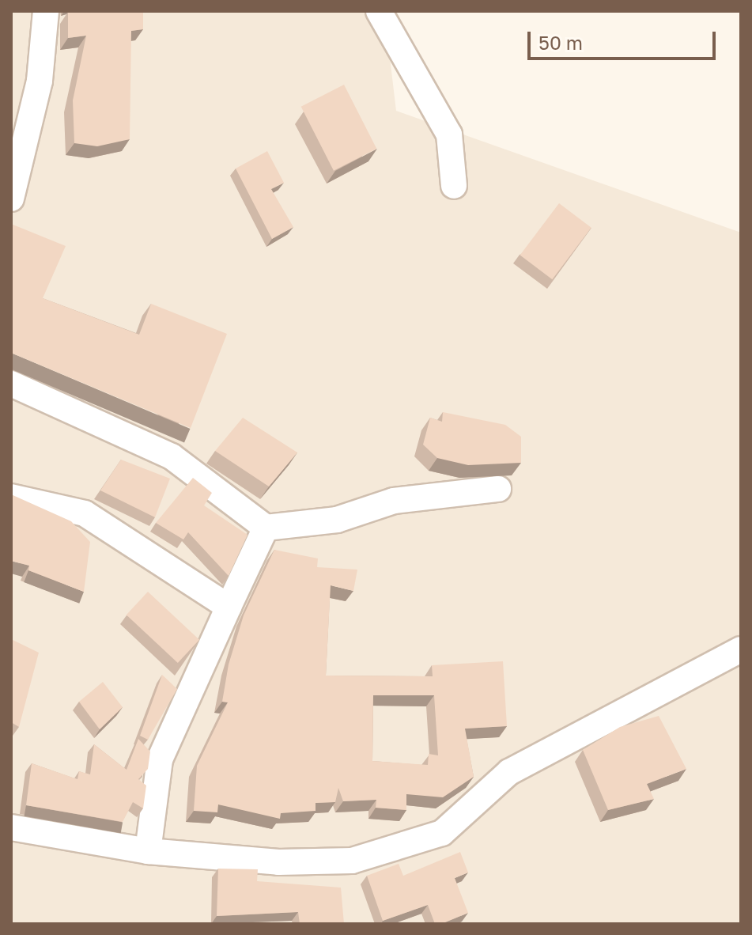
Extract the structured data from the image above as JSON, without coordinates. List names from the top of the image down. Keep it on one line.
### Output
{"scale_bar":"50 m"}
